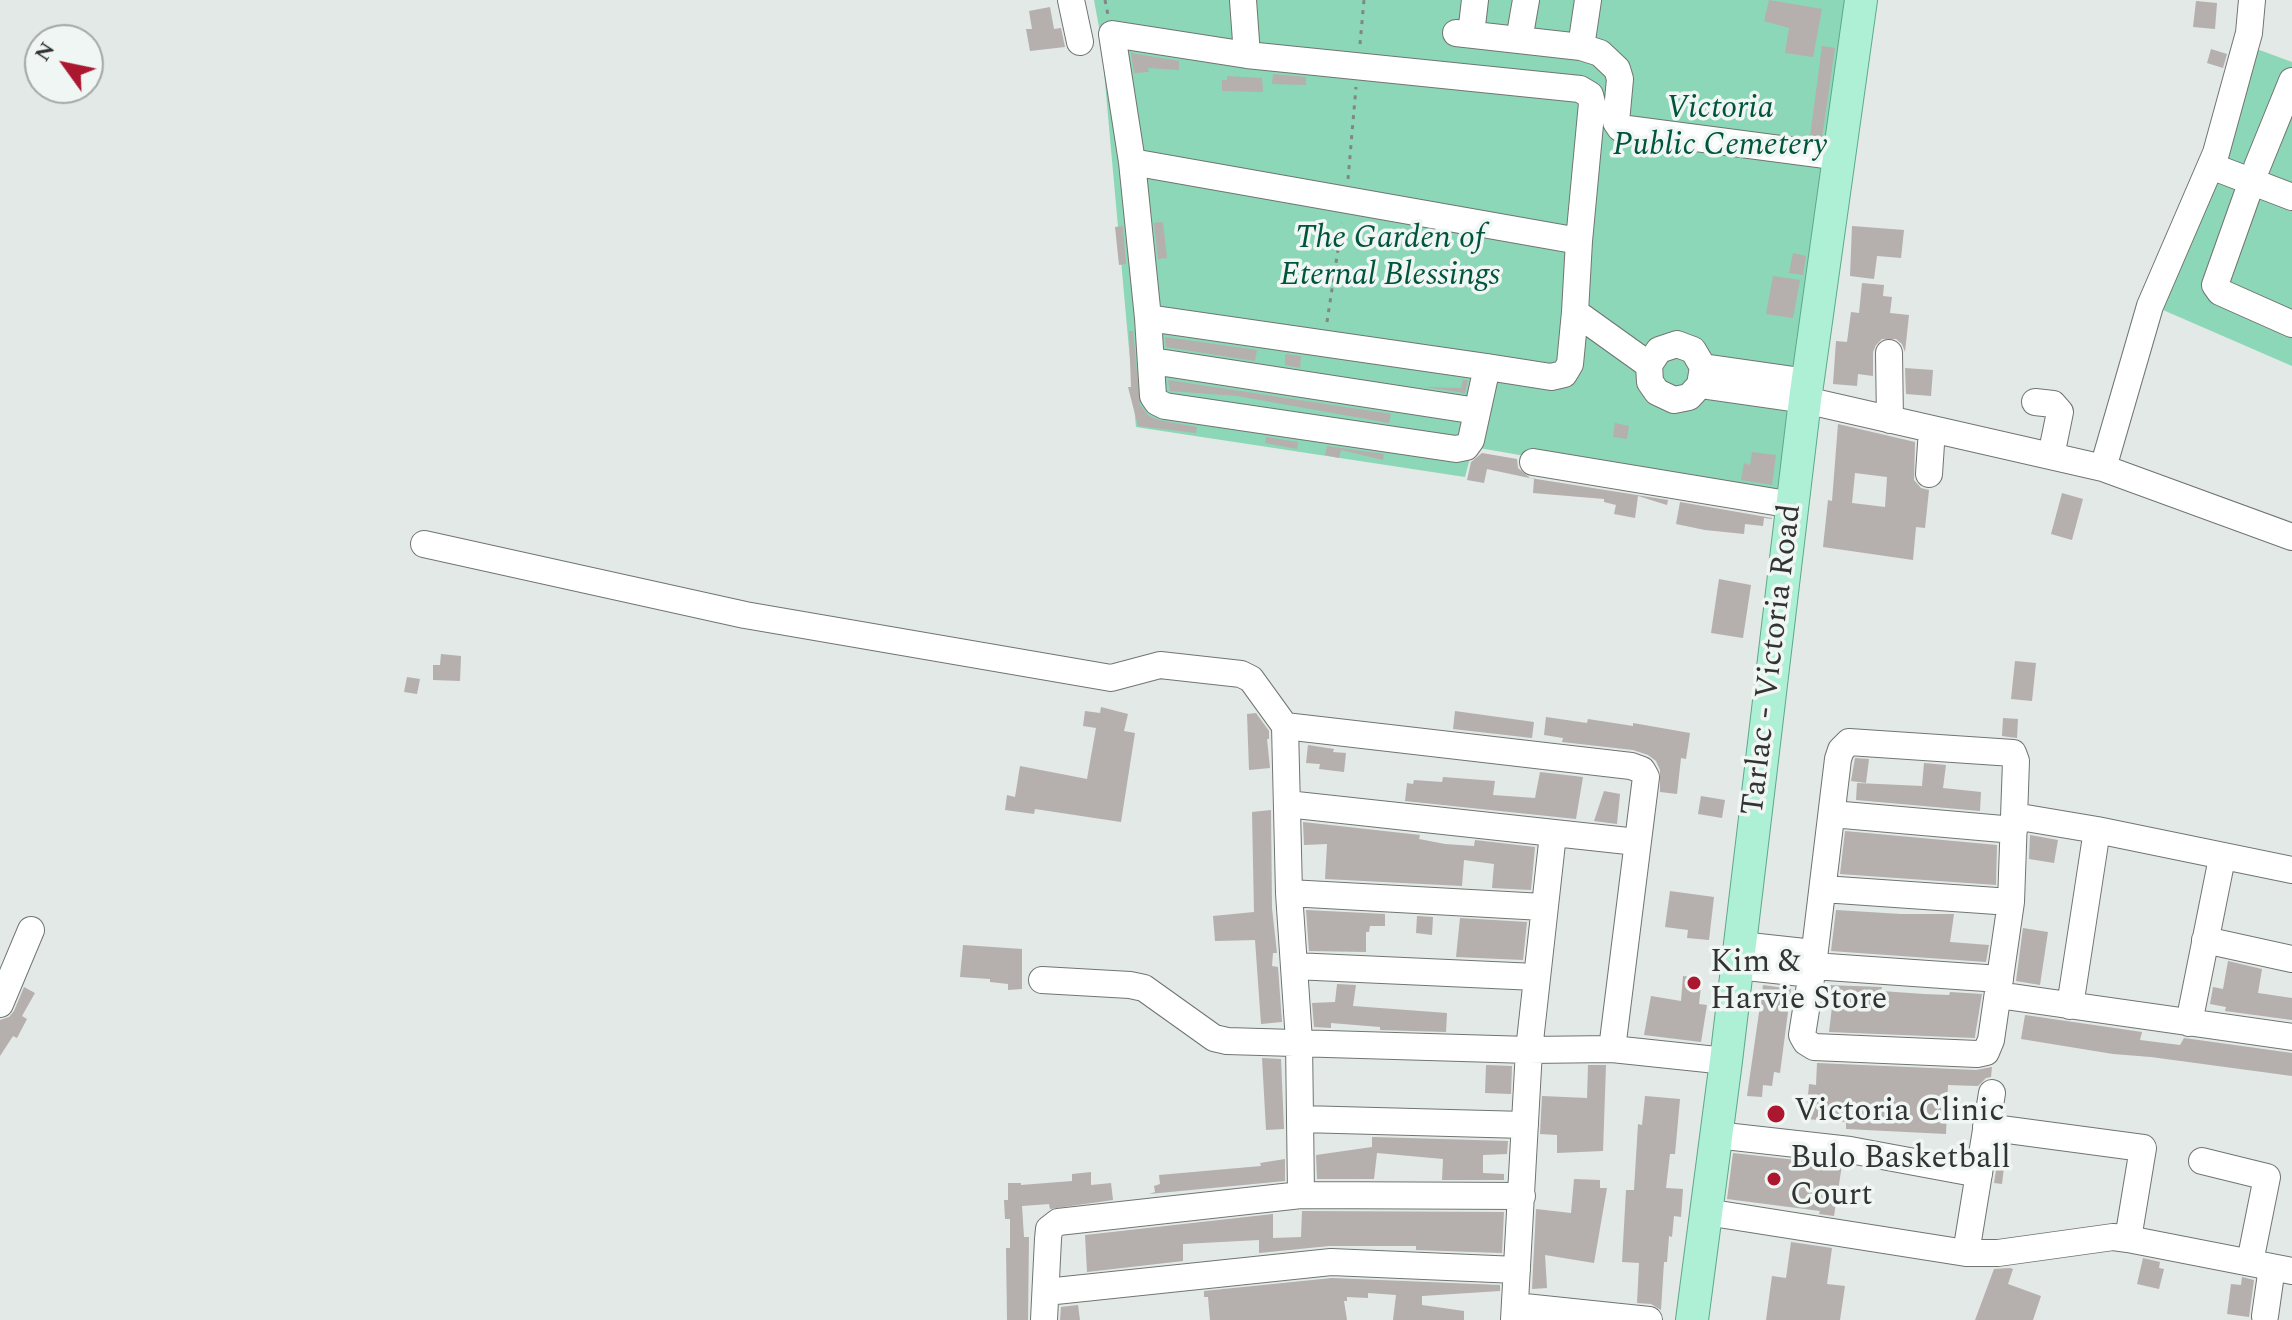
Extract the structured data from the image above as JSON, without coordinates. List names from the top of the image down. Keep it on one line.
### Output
{"streets":{"main road":["Tarlac - Victoria Road"]},"parks":["Victoria Public Cemetery","The Garden of Eternal Blessings"],"places":["Kim & Harvie Store","Victoria Clinic","Bulo Basketball Court"],"north":"top left"}
